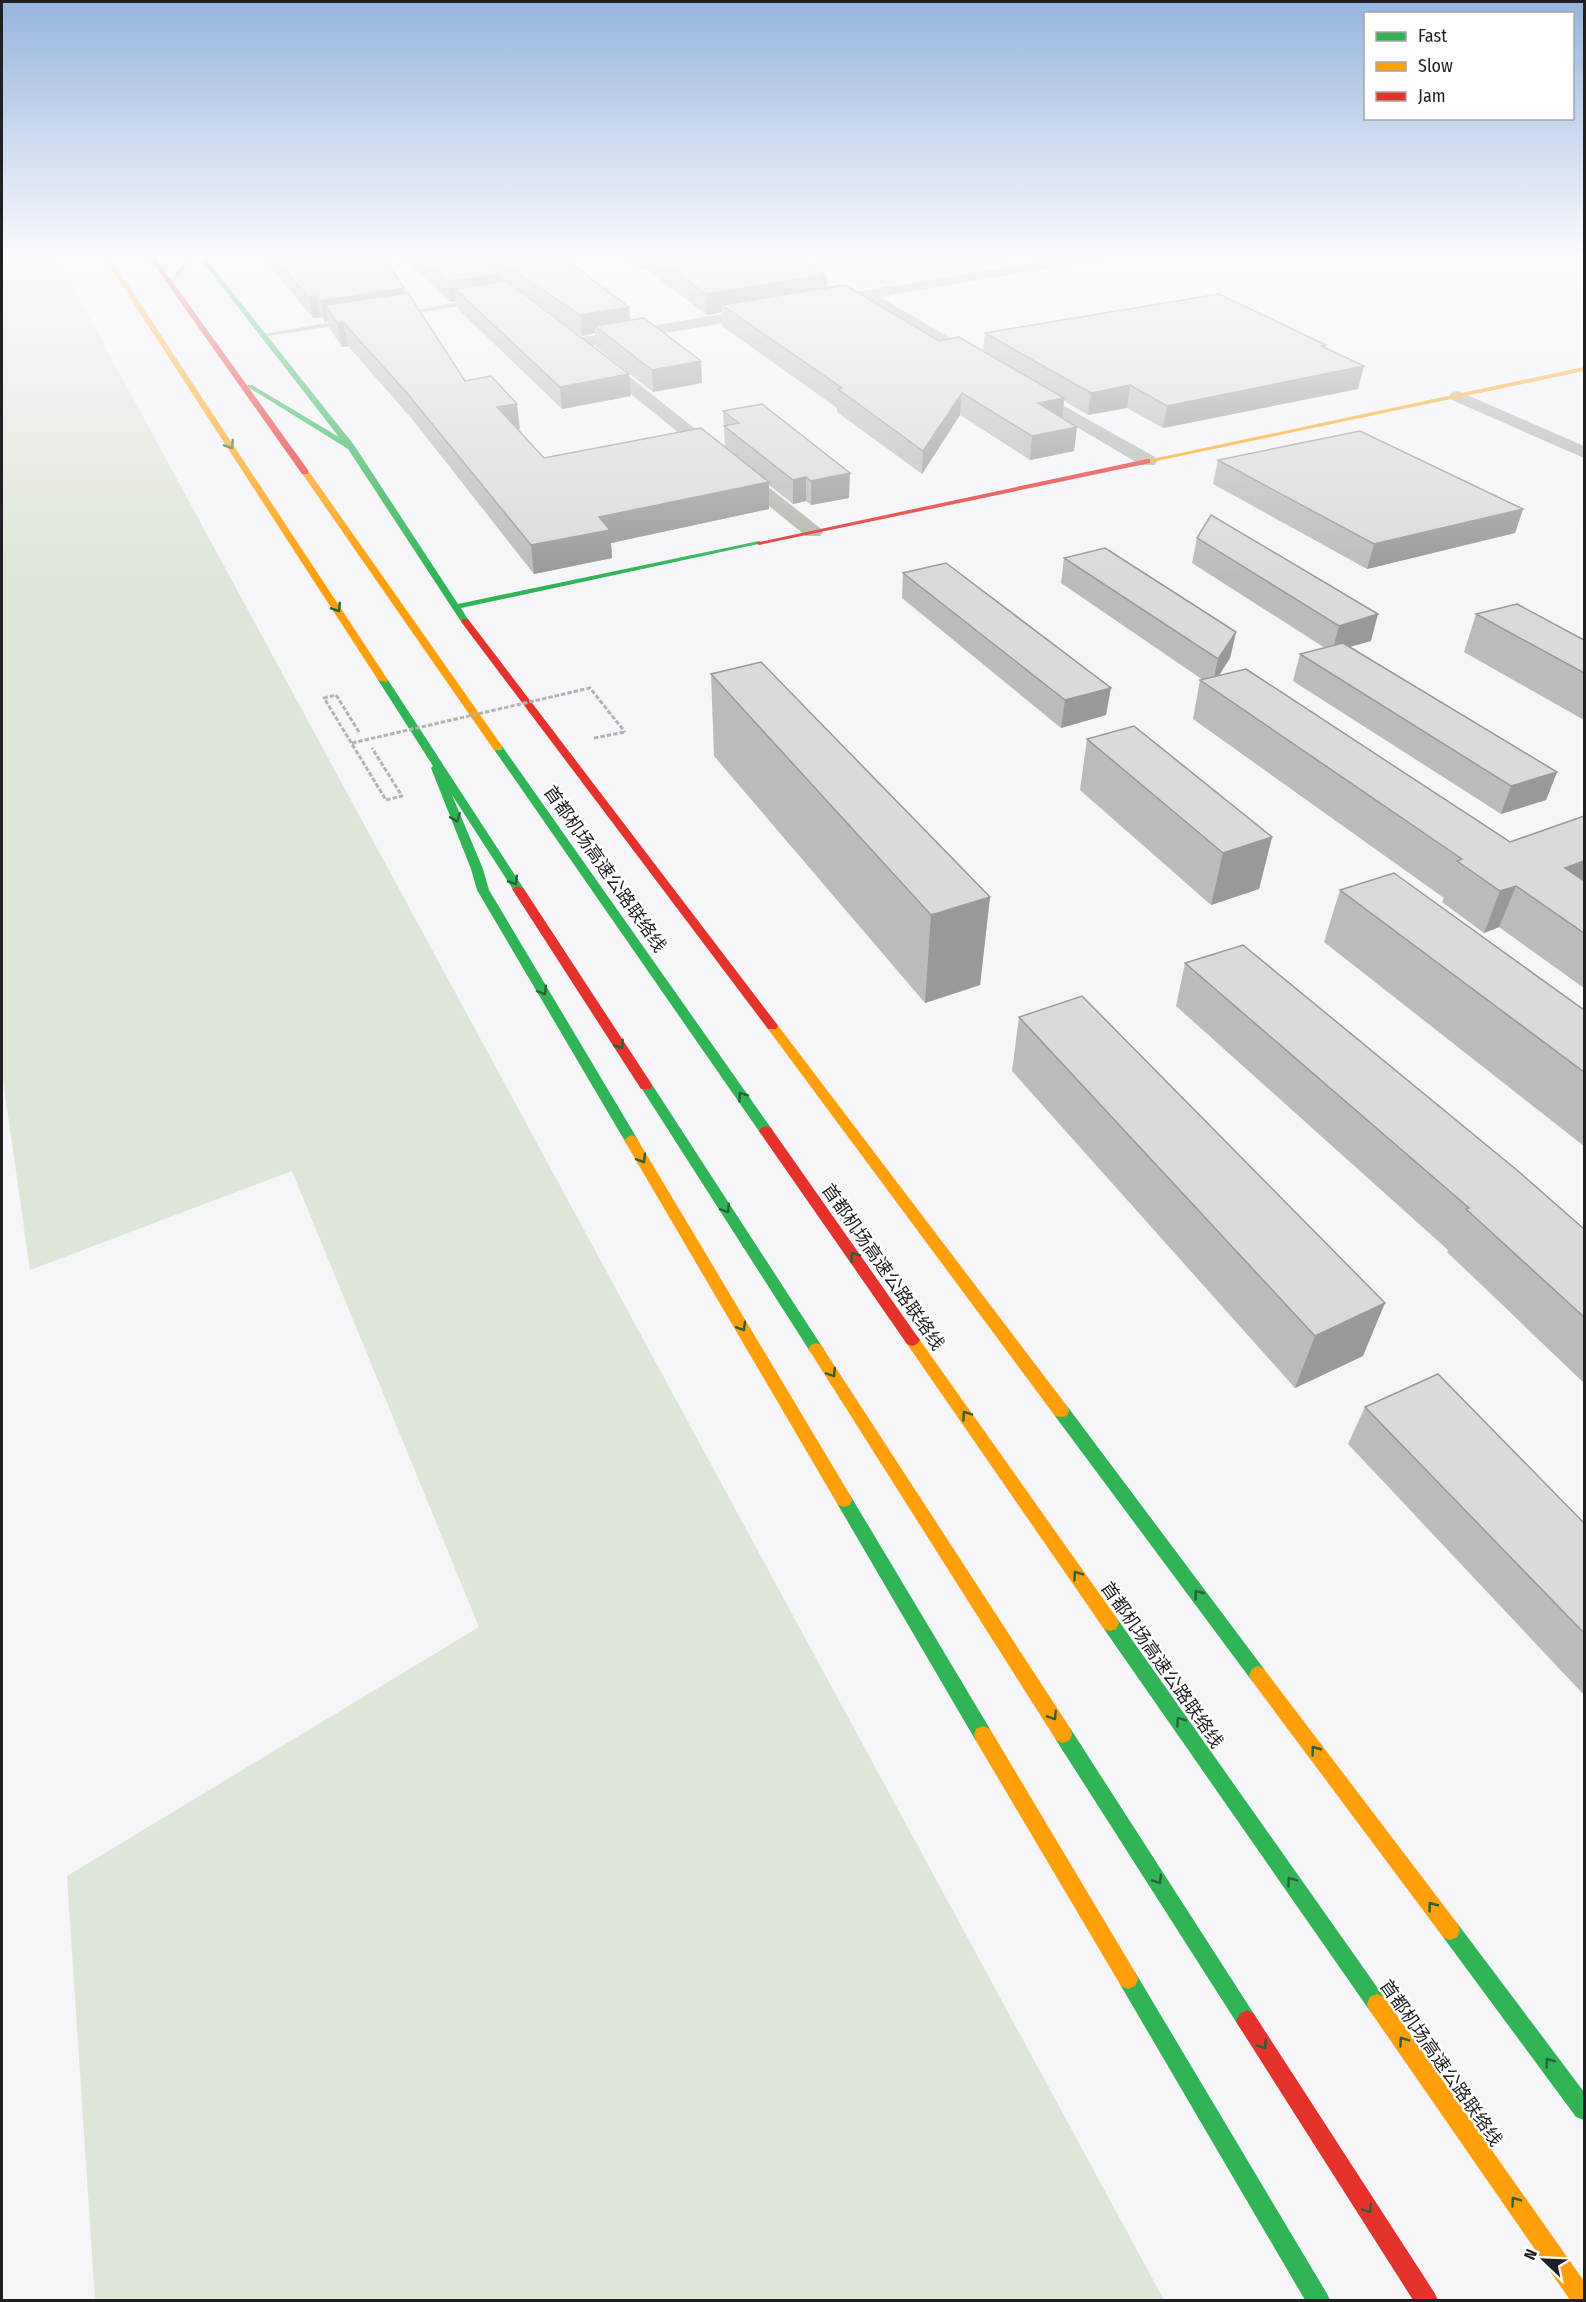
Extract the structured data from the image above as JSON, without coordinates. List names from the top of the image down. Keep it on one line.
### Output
{"streets":{"main road":["首都机场高速公路联络线"]},"legend":["Fast","Slow","Jam"],"north":"top left"}
